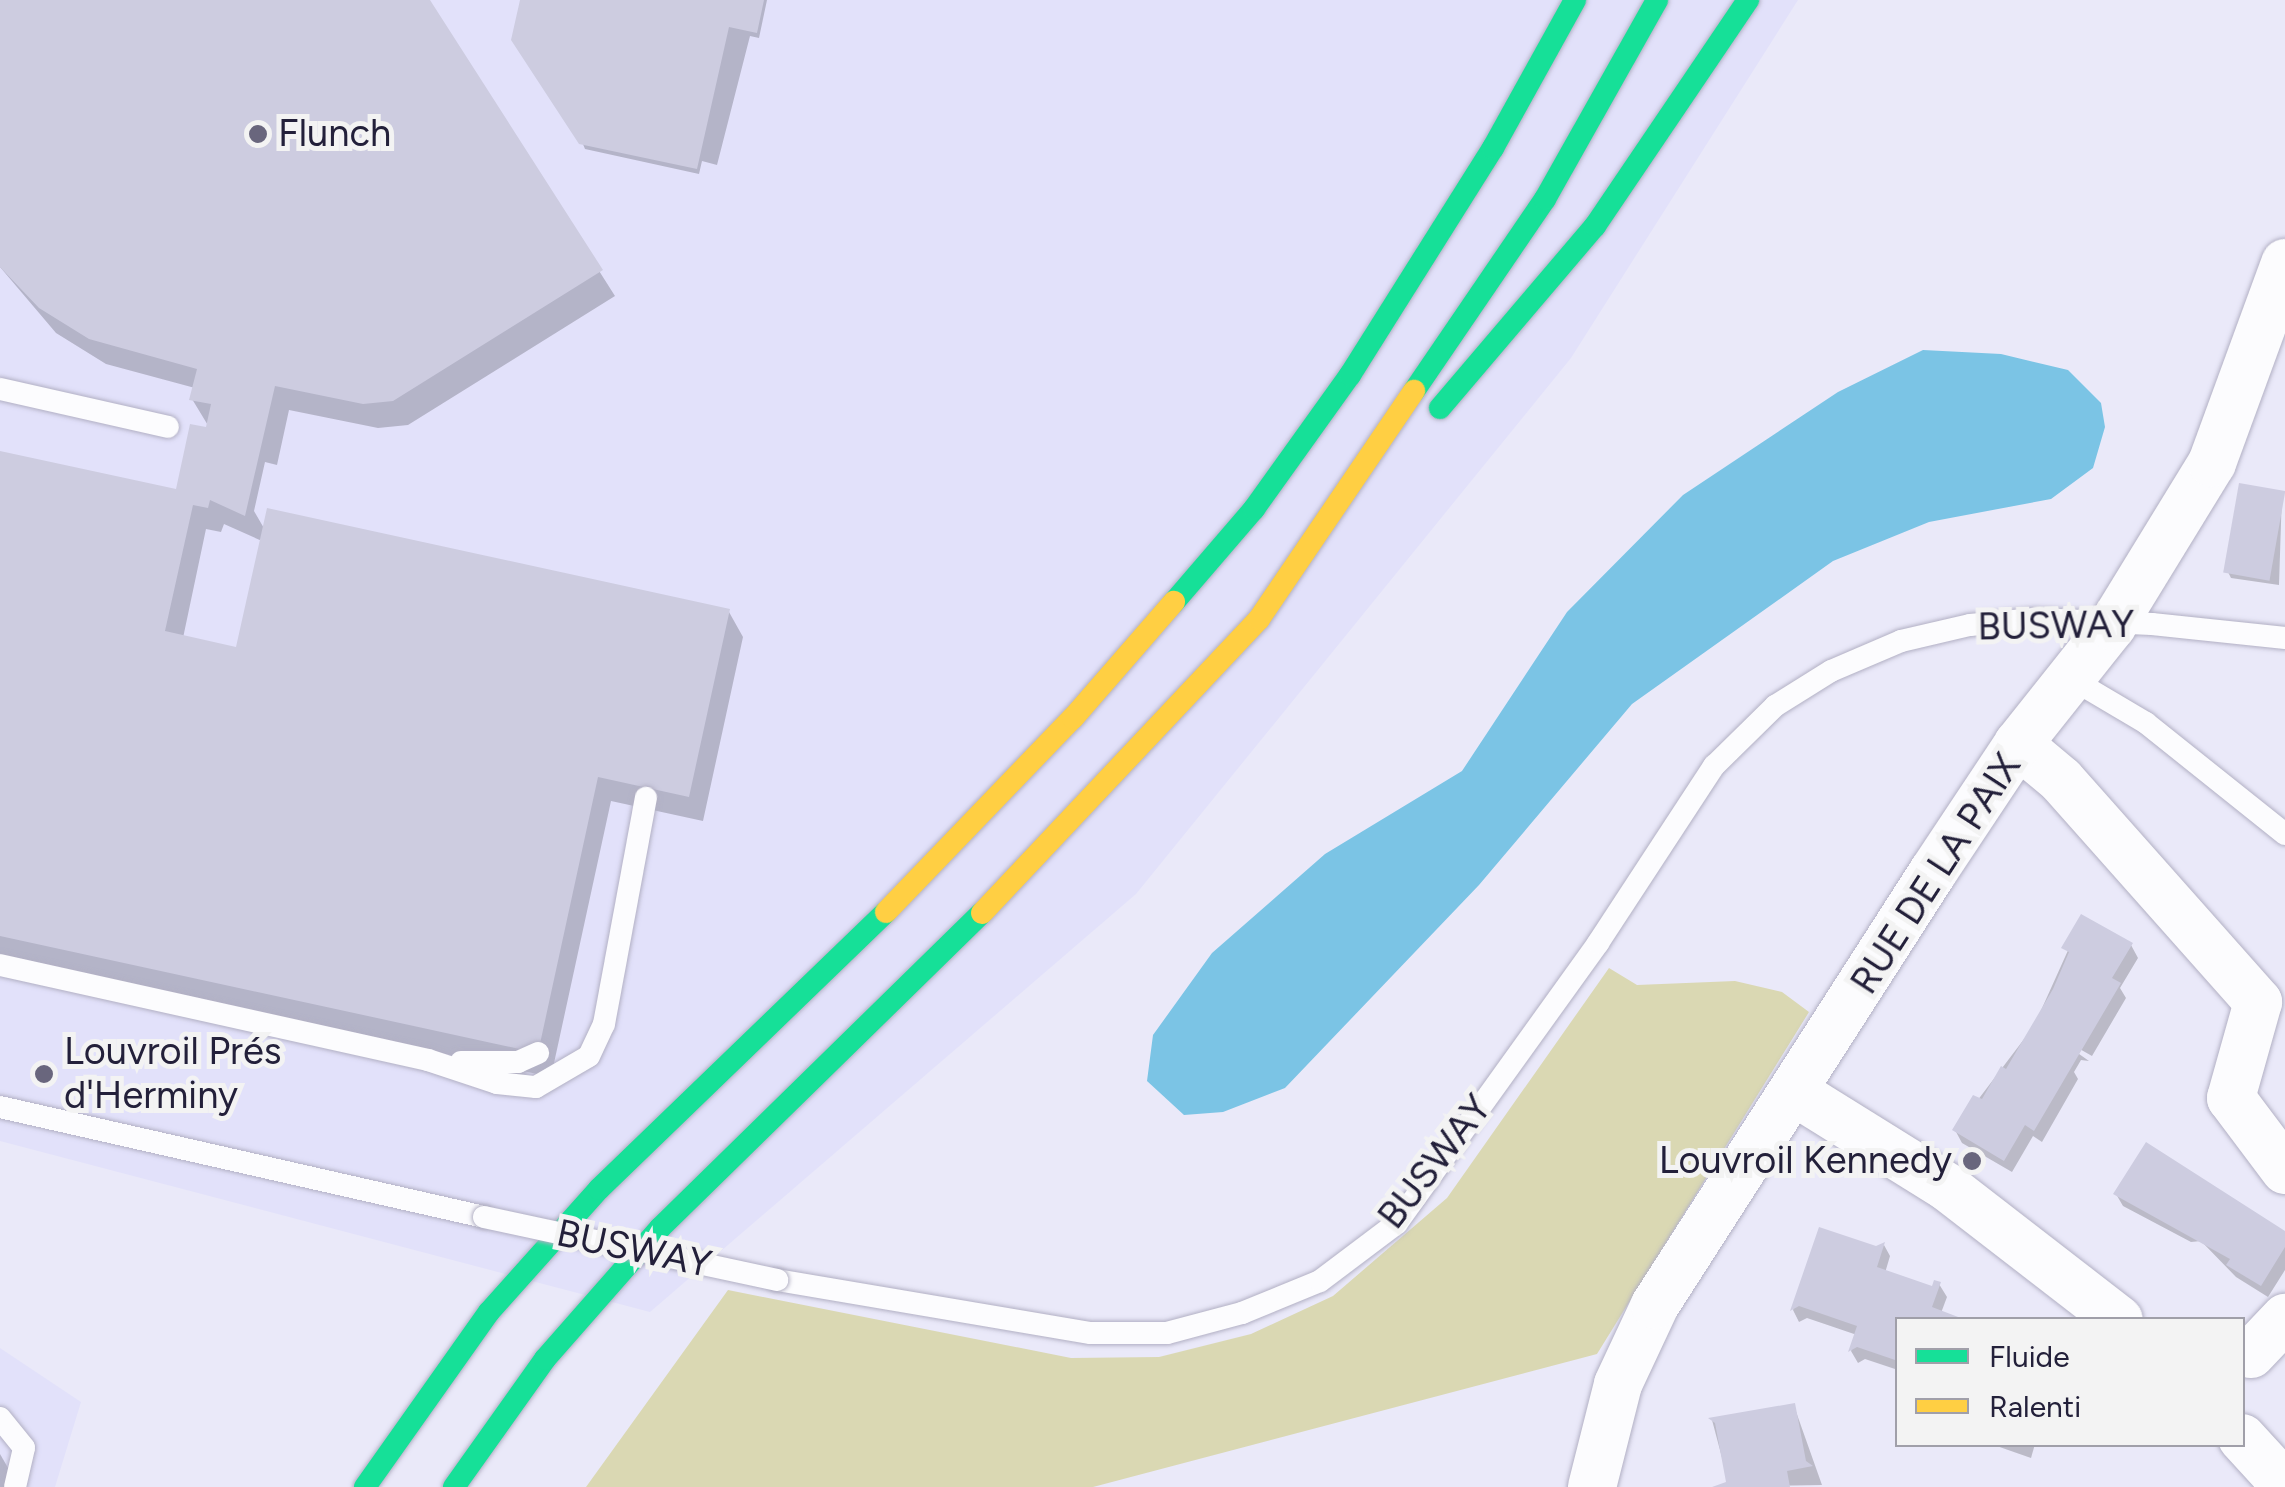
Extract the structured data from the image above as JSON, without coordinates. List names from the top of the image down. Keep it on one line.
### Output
{"streets":{"street":["RUE DE LA PAIX"],"lane":["BUSWAY"]},"crossings":[["BUSWAY","RUE DE LA PAIX"]],"places":["Flunch","Louvroil Prés d'Herminy","Louvroil Kennedy"],"legend":["Fluide","Ralenti"]}
